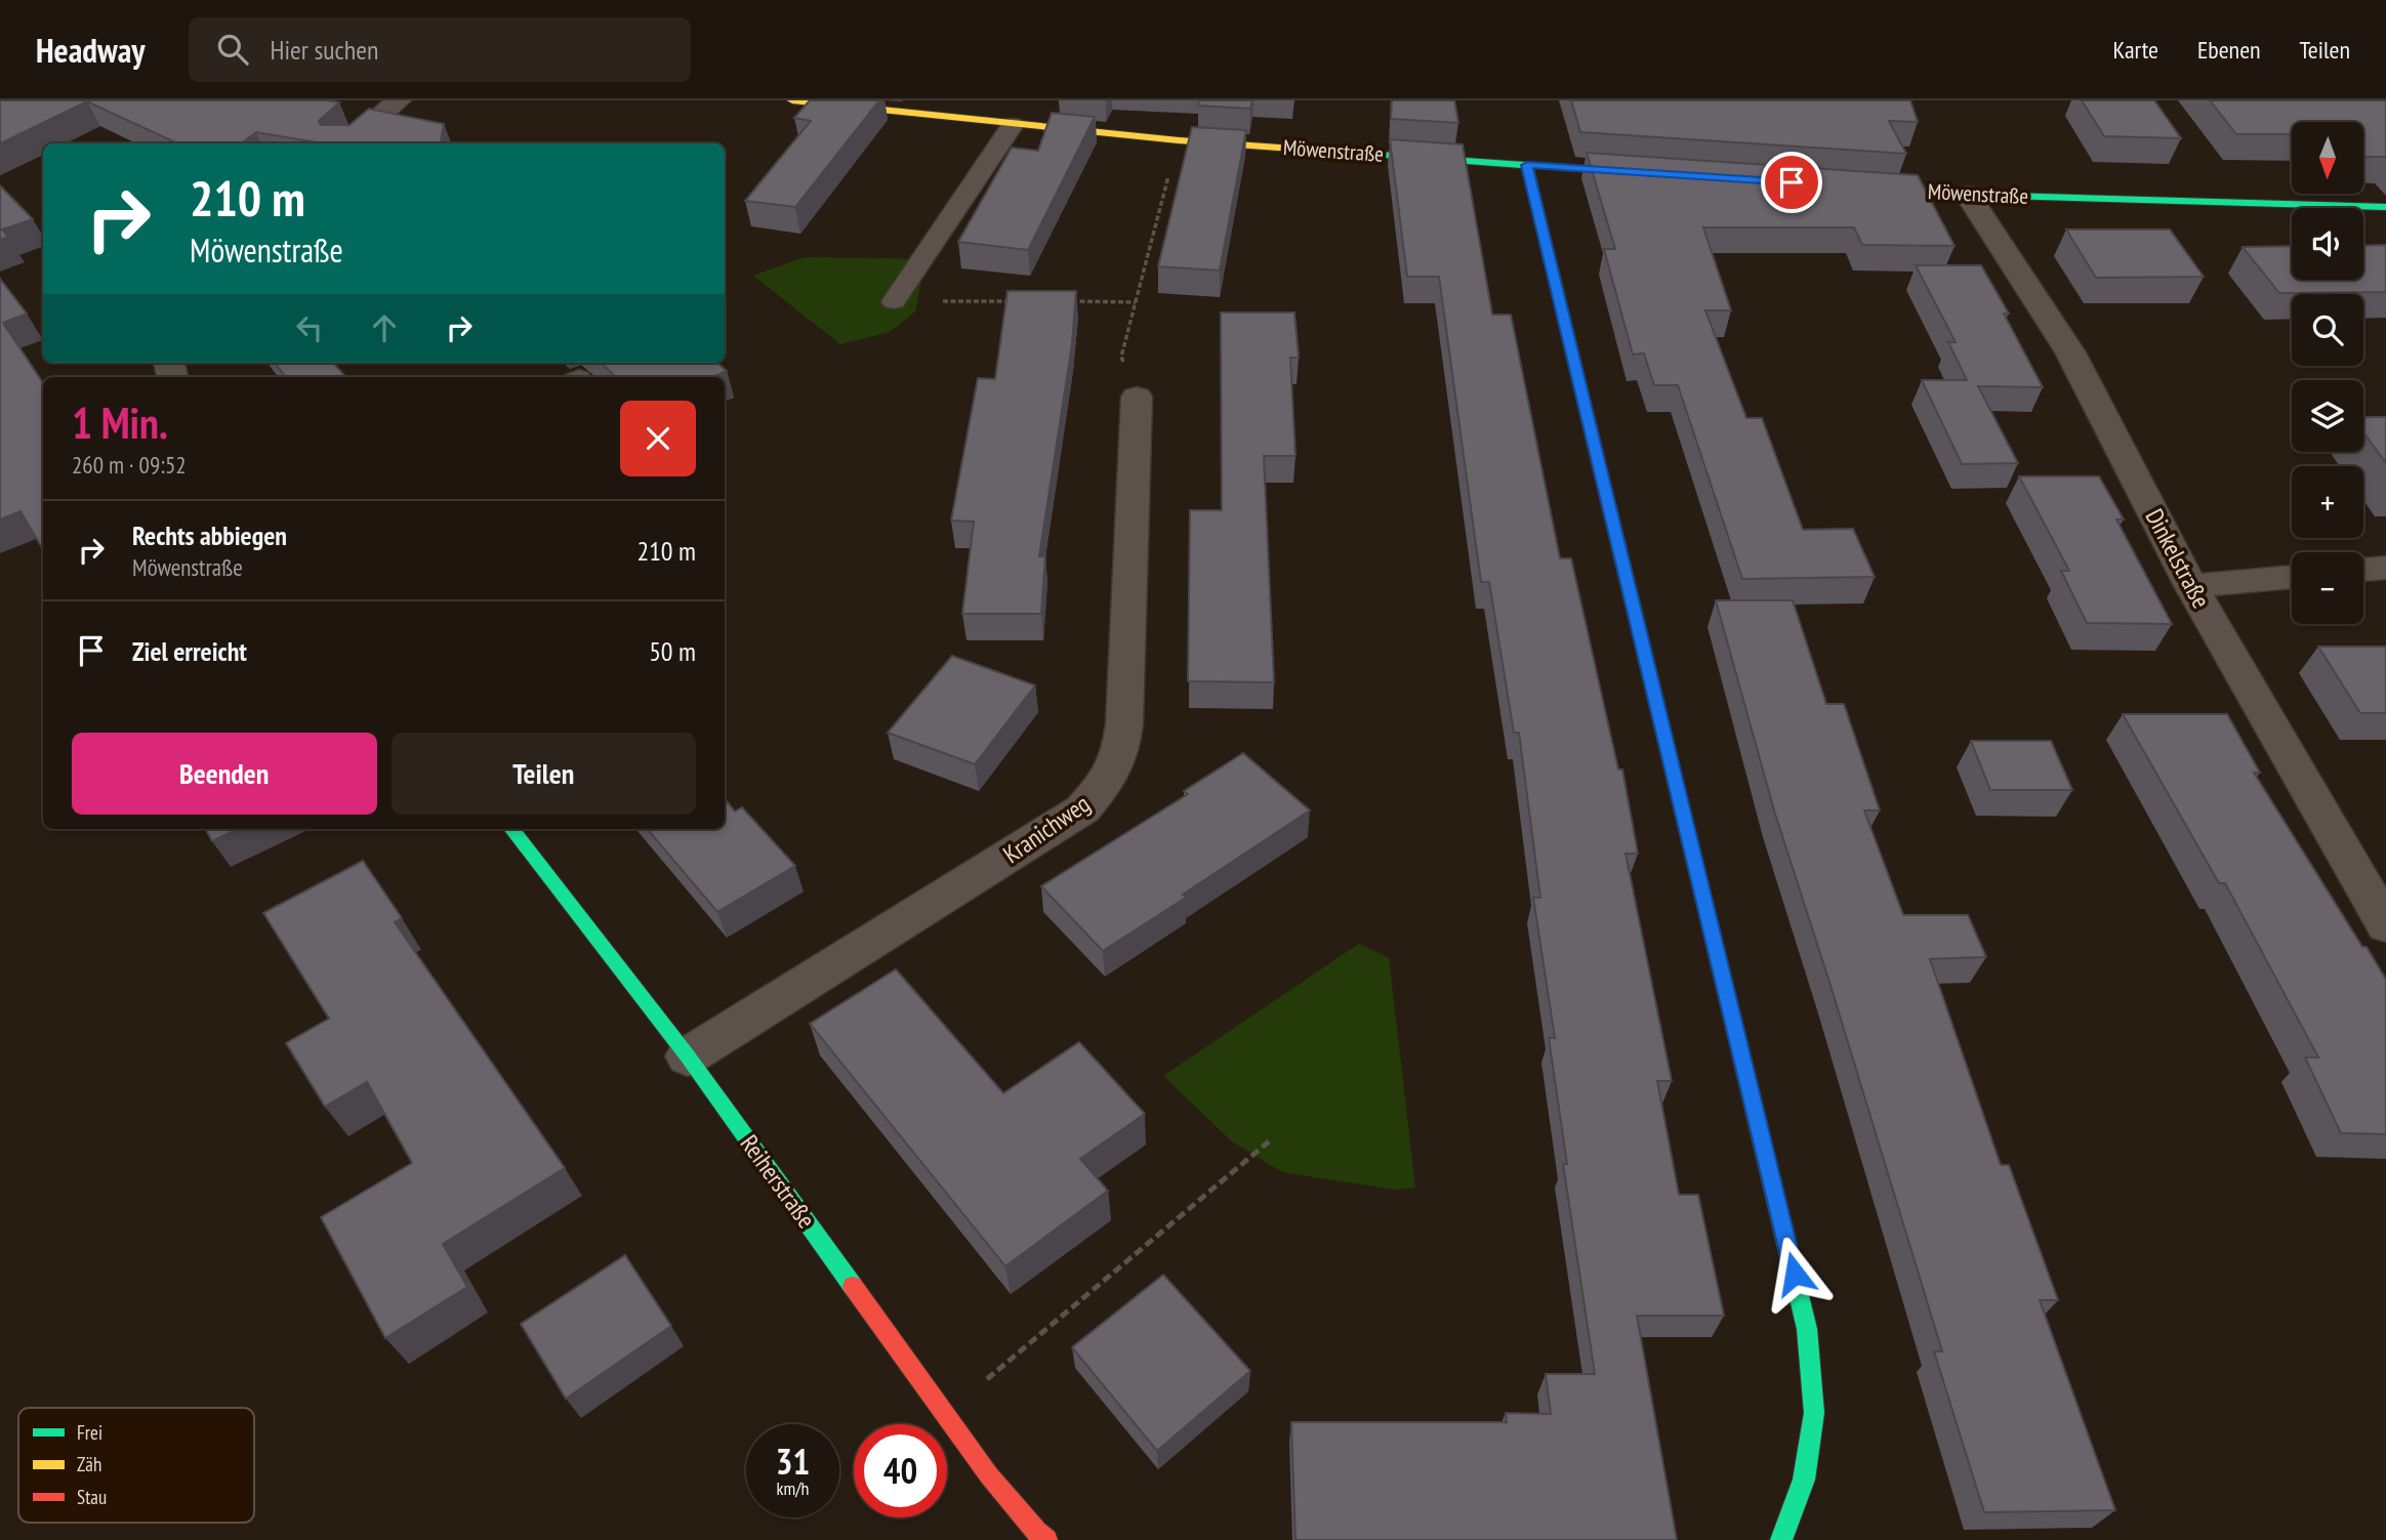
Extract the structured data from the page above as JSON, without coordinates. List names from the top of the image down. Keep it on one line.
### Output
{"streets":{"street":["Möwenstraße","Dinkelstraße","Kranichweg","Reiherstraße"]},"crossings":[["Möwenstraße","Dinkelstraße"],["Kranichweg","Reiherstraße"]],"legend":["Frei","Zäh","Stau"],"north":"bottom","page":{"header":"Headway","search":"Hier suchen","nav":["Karte","Ebenen","Teilen"],"map_buttons":["+","−"],"turn":["210 m","Möwenstraße"],"heading":["1 Min.","260 m · 09:52"],"list":[{"name":"Rechts abbiegen","note":"Möwenstraße","value":"210 m"},{"name":"Ziel erreicht","value":"50 m"}],"buttons":["Beenden","Teilen"],"speed":"31 km/h","limit":"40"}}
